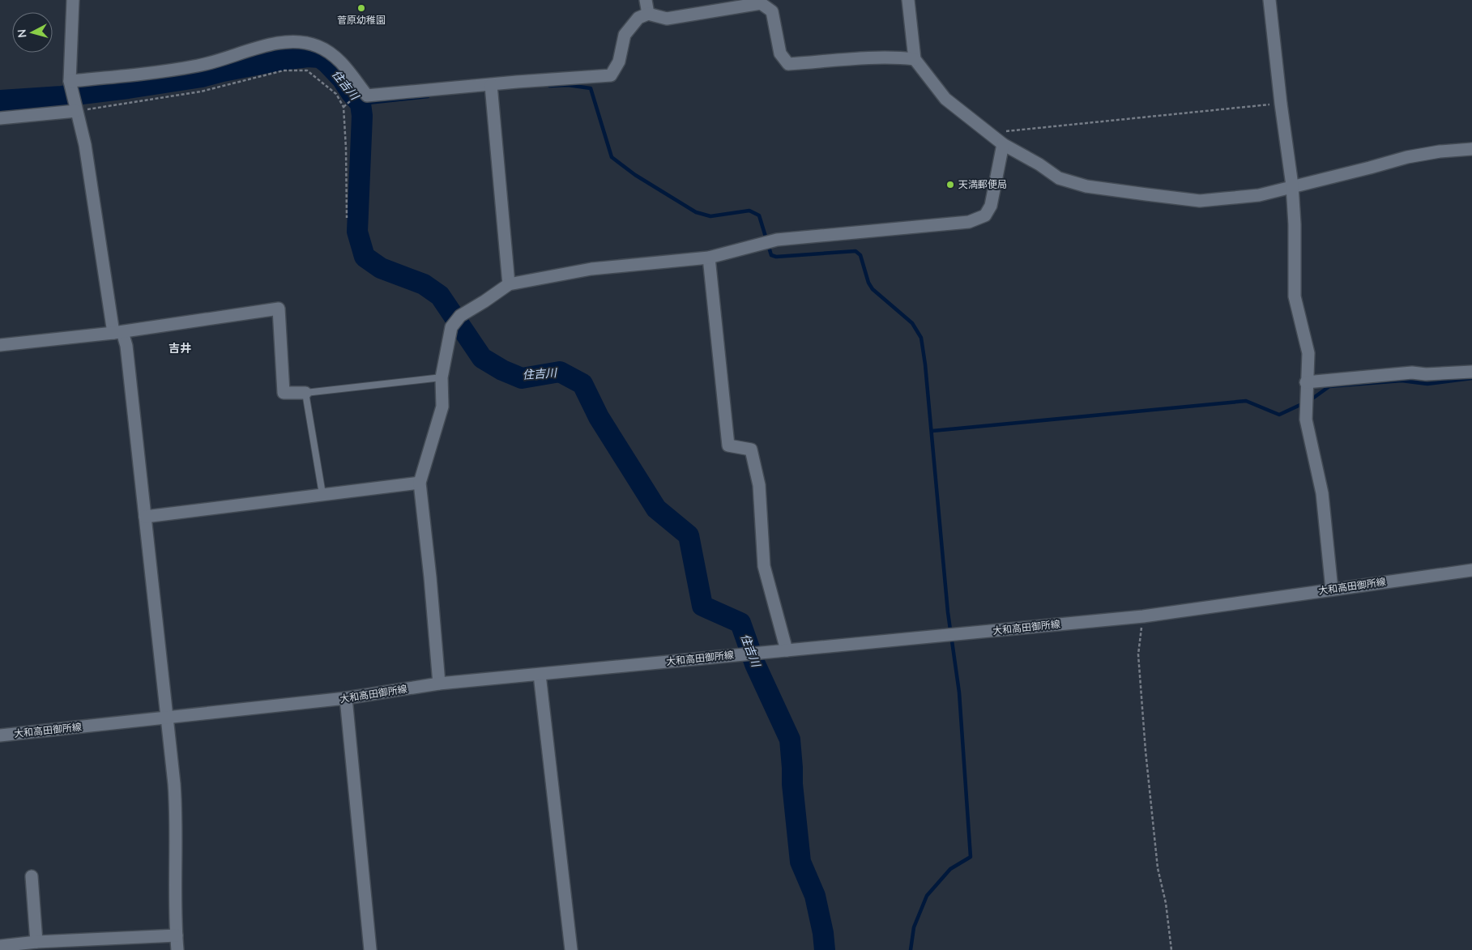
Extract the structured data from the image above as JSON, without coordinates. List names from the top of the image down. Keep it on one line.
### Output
{"streets":{"street":["大和高田御所線"]},"districts":["吉井"],"water":["住吉川"],"places":["菅原幼稚園","天満郵便局"],"north":"left"}
